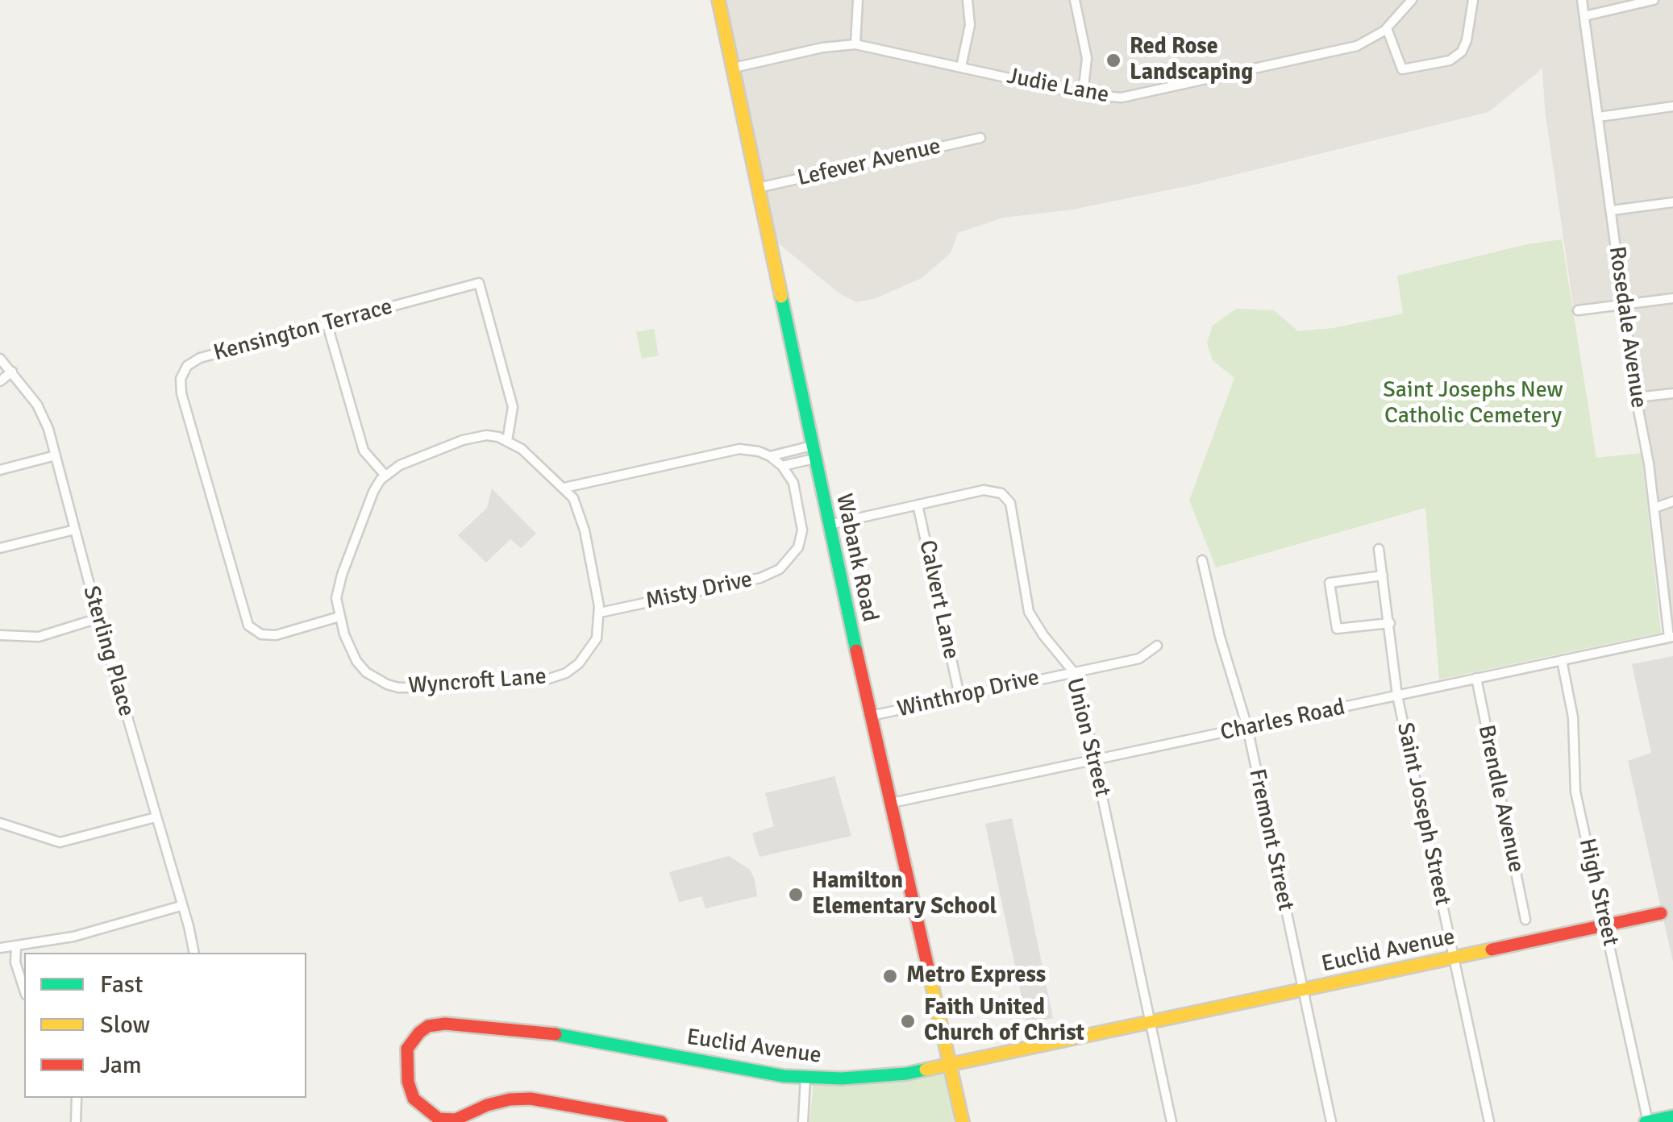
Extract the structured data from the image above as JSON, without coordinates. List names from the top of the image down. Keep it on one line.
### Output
{"streets":{"street":["Judie Lane","Lefever Avenue","Rosedale Avenue","Kensington Terrace","Wabank Road","Misty Drive","Calvert Lane","Sterling Place","Wyncroft Lane","Winthrop Drive","Charles Road","Union Street","Brendle Avenue","Saint Joseph Street","Fremont Street","High Street","Euclid Avenue"]},"crossings":[["Judie Lane","Wabank Road"],["Lefever Avenue","Wabank Road"],["Rosedale Avenue","Charles Road"],["Kensington Terrace","Misty Drive"],["Kensington Terrace","Wyncroft Lane"],["Wabank Road","Winthrop Drive"],["Wabank Road","Charles Road"],["Wabank Road","Union Street"],["Wabank Road","Euclid Avenue"],["Misty Drive","Wyncroft Lane"],["Calvert Lane","Winthrop Drive"],["Calvert Lane","Union Street"],["Winthrop Drive","Union Street"],["Charles Road","Union Street"],["Charles Road","Brendle Avenue"],["Charles Road","Saint Joseph Street"],["Charles Road","Fremont Street"],["Charles Road","High Street"],["Union Street","Euclid Avenue"],["Saint Joseph Street","Euclid Avenue"],["Fremont Street","Euclid Avenue"],["High Street","Euclid Avenue"]],"parks":["Saint Josephs New Catholic Cemetery"],"places":["Red Rose Landscaping","Hamilton Elementary School","Metro Express","Faith United Church of Christ"],"legend":["Fast","Slow","Jam"]}
